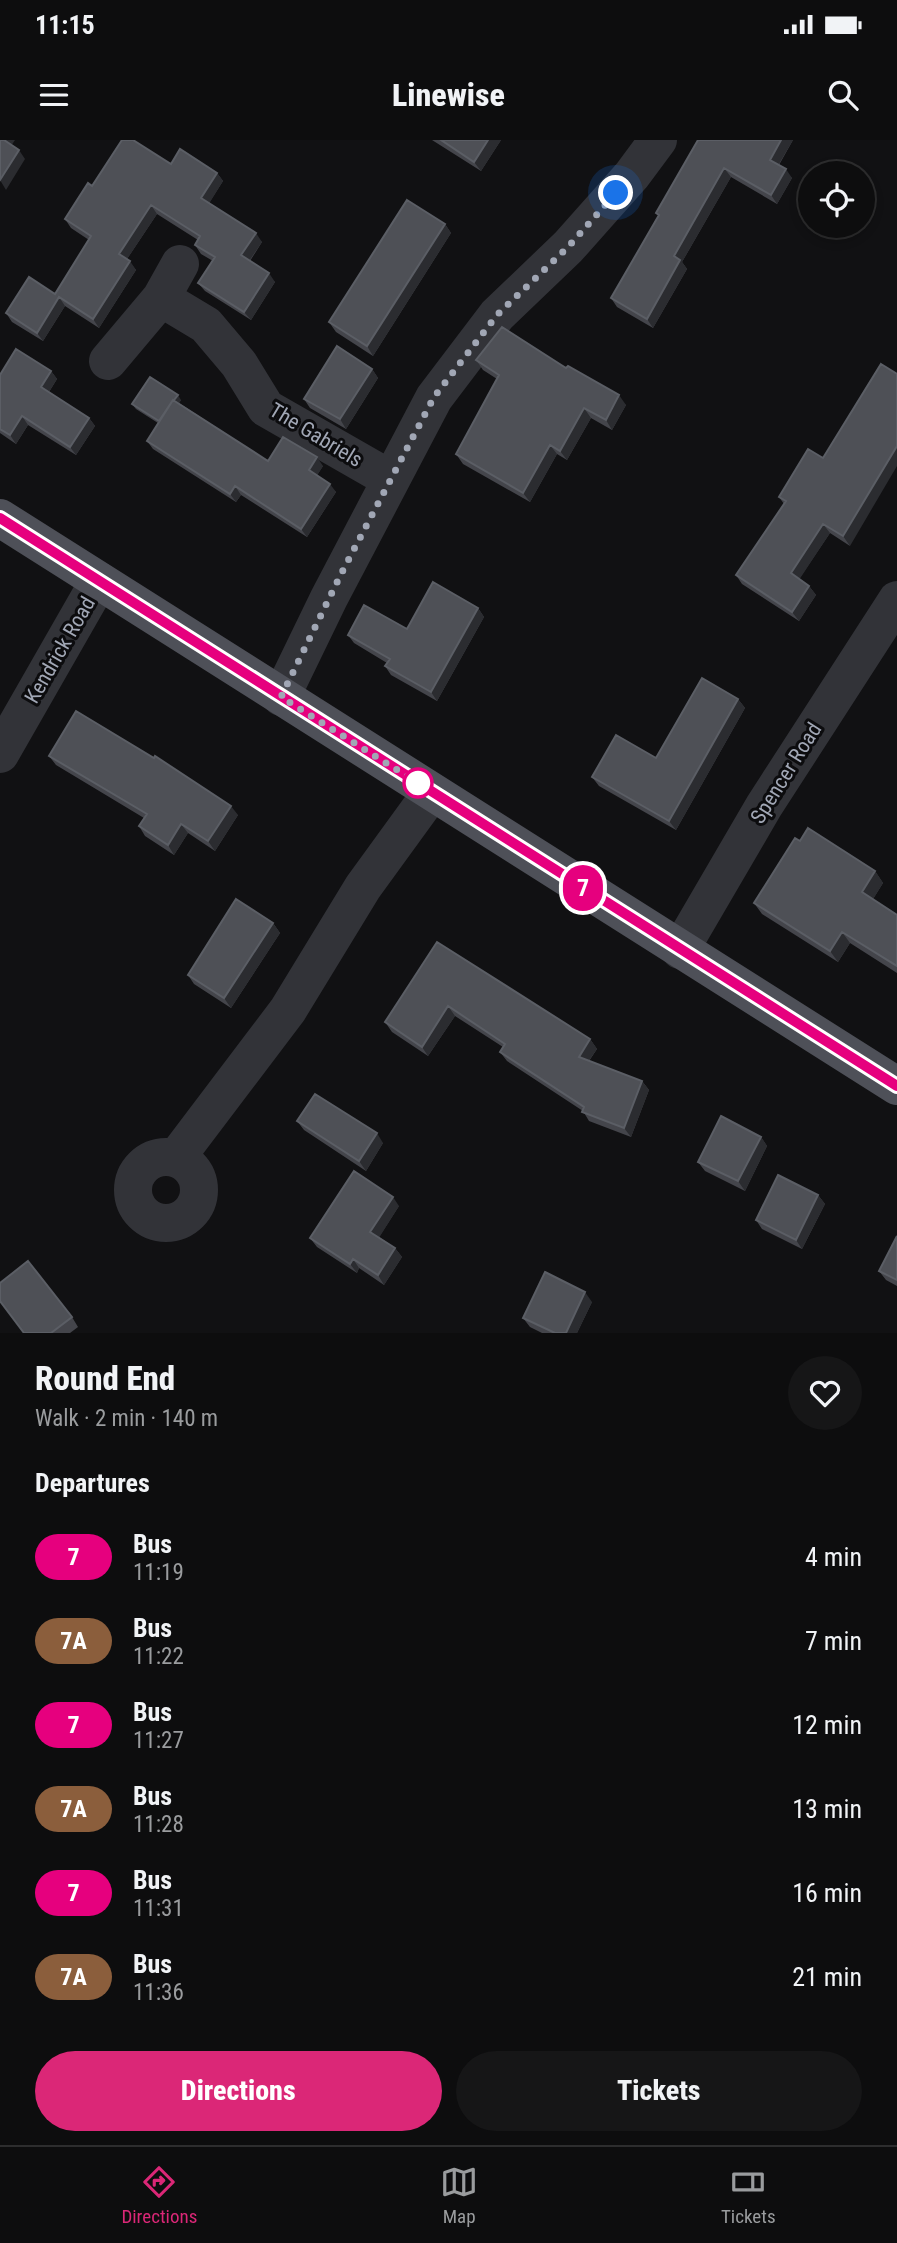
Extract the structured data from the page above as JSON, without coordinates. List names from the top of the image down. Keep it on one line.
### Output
{"streets":{"street":["The Gabriels","Kendrick Road","Spencer Road"]},"lines":["bus line 7"],"page":{"status":"11:15","header":"Linewise","on_map":"7","heading":[["Round End","Walk · 2 min · 140 m"],"Departures"],"list":[{"mark":"7","name":"Bus","note":"11:19","value":"4 min"},{"mark":"7A","name":"Bus","note":"11:22","value":"7 min"},{"mark":"7","name":"Bus","note":"11:27","value":"12 min"},{"mark":"7A","name":"Bus","note":"11:28","value":"13 min"},{"mark":"7","name":"Bus","note":"11:31","value":"16 min"},{"mark":"7A","name":"Bus","note":"11:36","value":"21 min"}],"buttons":["Directions","Tickets"],"tabs":["Directions","Map","Tickets"]}}
